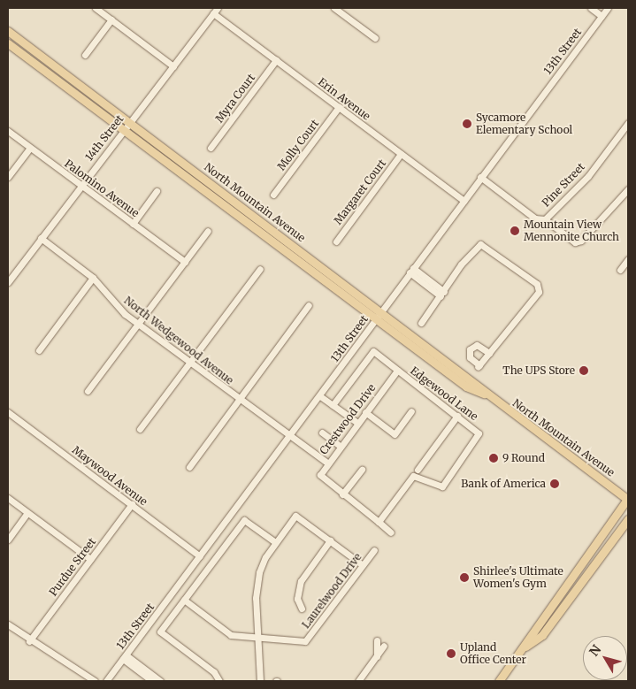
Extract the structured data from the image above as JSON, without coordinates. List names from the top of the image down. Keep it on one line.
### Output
{"streets":{"main road":["North Mountain Avenue"],"street":["13th Street","Myra Court","Erin Avenue","14th Street","Molly Court","Pine Street","Palomino Avenue","Margaret Court","North Wedgewood Avenue","Edgewood Lane","Crestwood Drive","Maywood Avenue","Purdue Street","Laurelwood Drive"]},"crossings":[["13th Street","Erin Avenue"],["13th Street","Pine Street"],["13th Street","North Mountain Avenue"],["13th Street","North Wedgewood Avenue"],["13th Street","Maywood Avenue"],["Myra Court","Erin Avenue"],["Erin Avenue","14th Street"],["Erin Avenue","Molly Court"],["Erin Avenue","Margaret Court"],["14th Street","Palomino Avenue"],["14th Street","North Mountain Avenue"],["14th Street","North Wedgewood Avenue"],["North Wedgewood Avenue","Crestwood Drive"],["Edgewood Lane","Crestwood Drive"],["Maywood Avenue","Purdue Street"]],"places":["Sycamore Elementary School","Mountain View Mennonite Church","The UPS Store","9 Round","Bank of America","Shirlee's Ultimate Women's Gym","Upland Office Center"],"north":"top left"}
